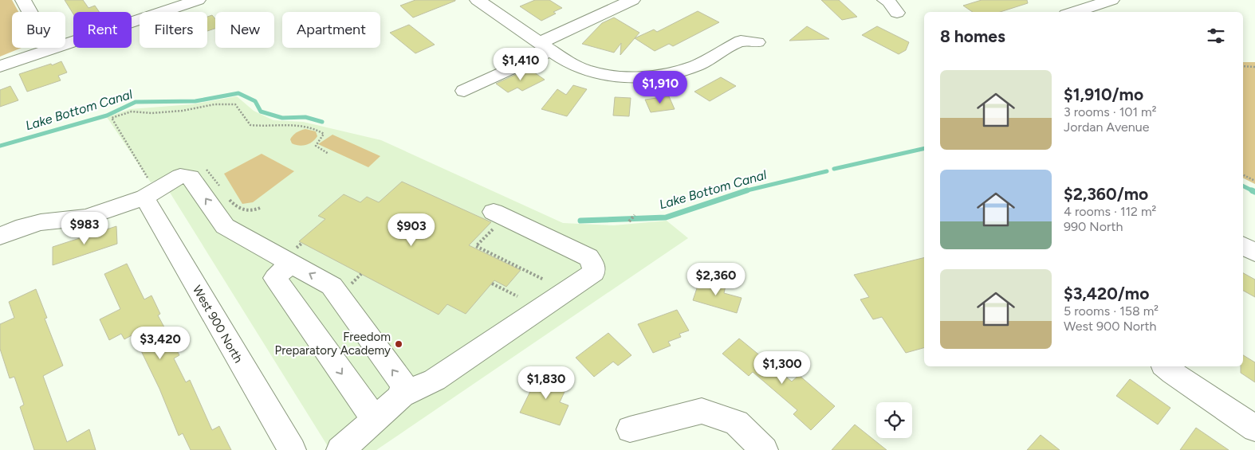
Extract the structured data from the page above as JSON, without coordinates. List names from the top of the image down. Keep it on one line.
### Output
{"streets":{"street":["West 900 North"]},"water":["Lake Bottom Canal"],"places":["Freedom Preparatory Academy"],"page":{"chip":["Buy","Rent","Filters","New","Apartment"],"heading":"8 homes","price":["$1,410","$1,910","$983","$903","$2,360","$3,420","$1,300","$1,830"],"list":[{"name":"$1,910/mo","note":"3 rooms · 101 m² · Jordan Avenue"},{"name":"$2,360/mo","note":"4 rooms · 112 m² · 990 North"},{"name":"$3,420/mo","note":"5 rooms · 158 m² · West 900 North"}]}}
